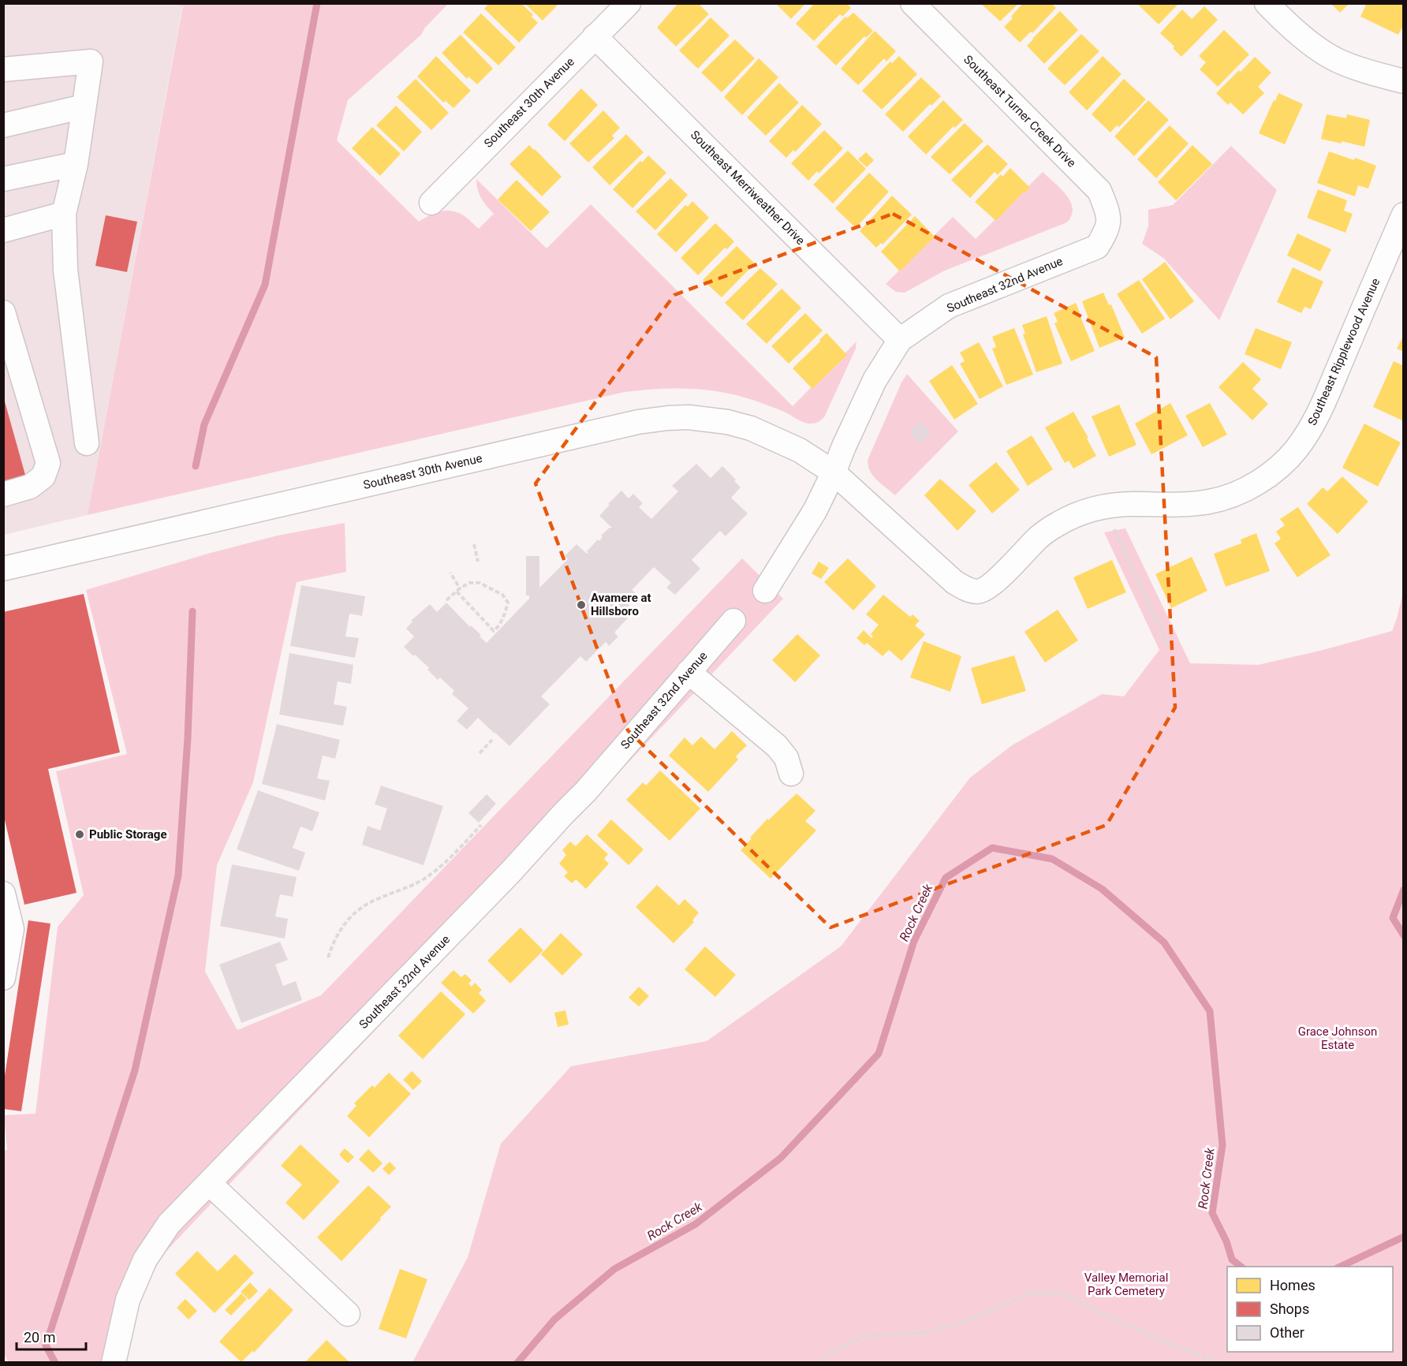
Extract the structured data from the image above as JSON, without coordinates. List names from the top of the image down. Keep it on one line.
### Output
{"streets":{"street":["Southeast 30th Avenue","Southeast Turner Creek Drive","Southeast Merriweather Drive","Southeast 32nd Avenue","Southeast Ripplewood Avenue"]},"crossings":[["Southeast 30th Avenue","Southeast Merriweather Drive"],["Southeast 30th Avenue","Southeast 32nd Avenue"],["Southeast 30th Avenue","Southeast Ripplewood Avenue"],["Southeast Turner Creek Drive","Southeast 32nd Avenue"],["Southeast Merriweather Drive","Southeast 32nd Avenue"],["Southeast 32nd Avenue","Southeast Ripplewood Avenue"]],"water":["Rock Creek"],"parks":["Grace Johnson Estate","Valley Memorial Park Cemetery"],"places":["Avamere at Hillsboro","Public Storage"],"legend":["Homes","Shops","Other"],"scale_bar":"20 m"}
